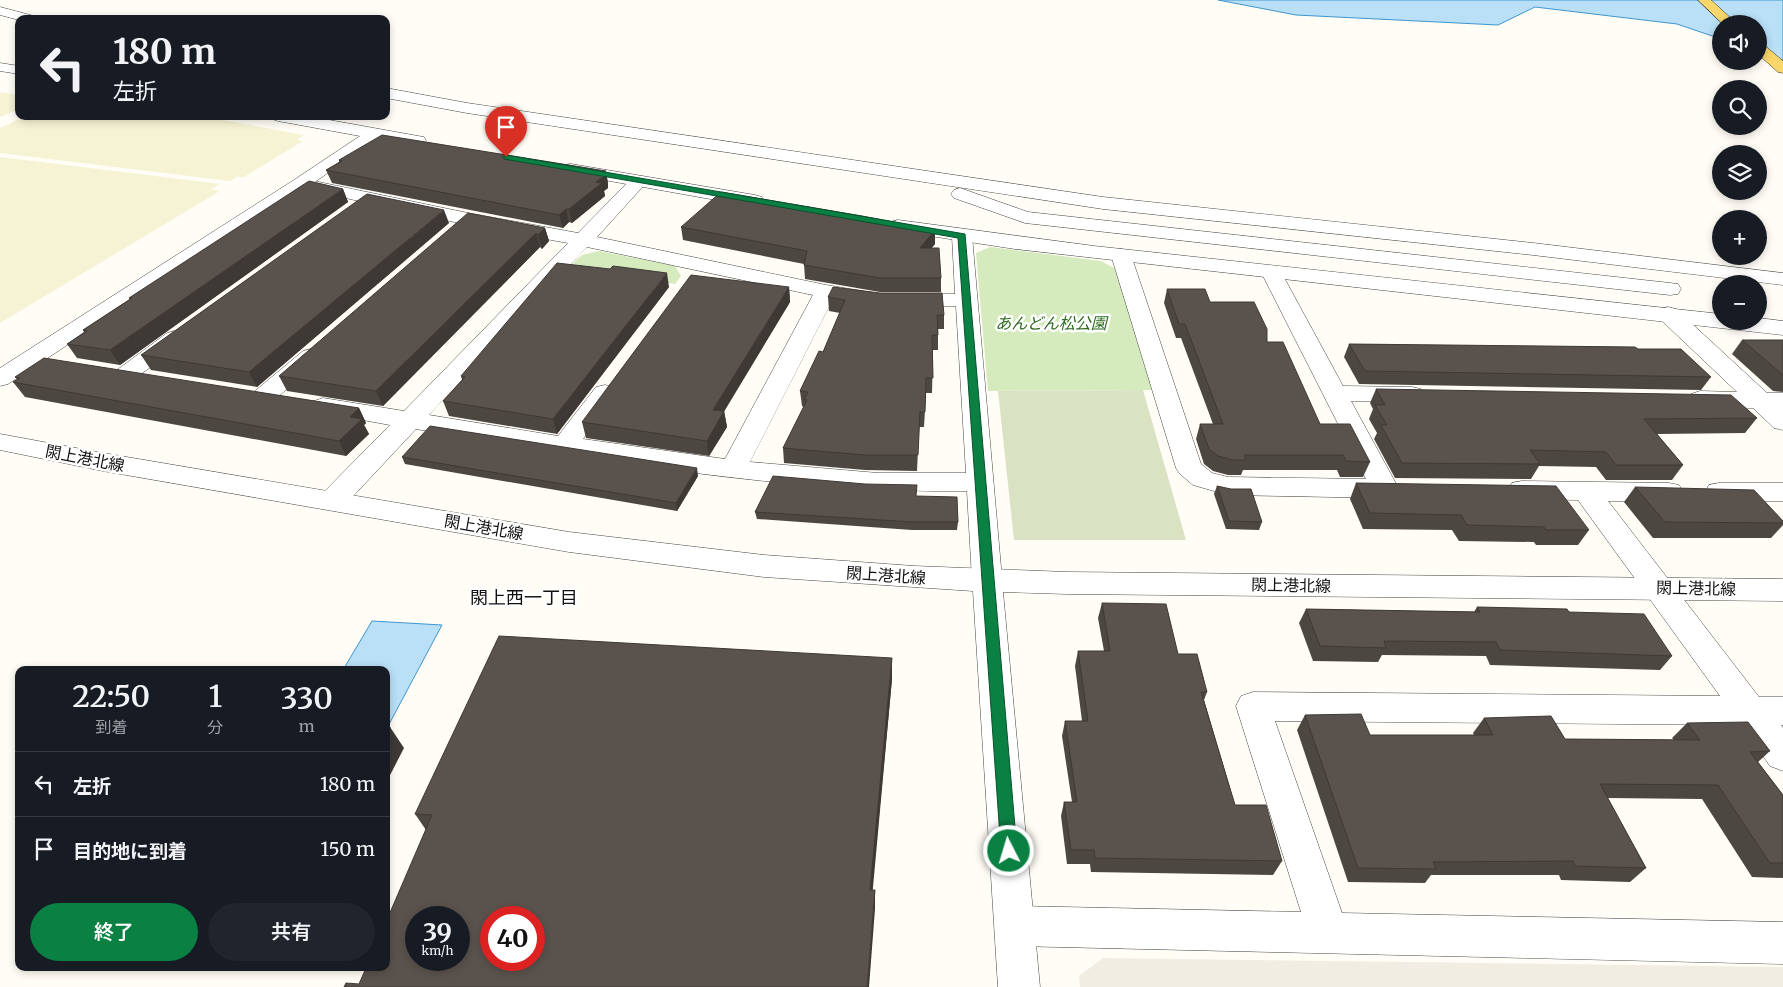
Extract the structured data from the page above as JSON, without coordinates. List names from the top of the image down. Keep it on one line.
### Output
{"streets":{"street":["閖上港北線"]},"districts":["閖上西一丁目"],"parks":["あんどん松公園"],"page":{"map_buttons":["+","−"],"turn":["180 m","左折"],"eta":["22:50","到着","1","分","330","m"],"list":[{"name":"左折","value":"180 m"},{"name":"目的地に到着","value":"150 m"}],"buttons":["終了","共有"],"speed":"39 km/h","limit":"40"}}
